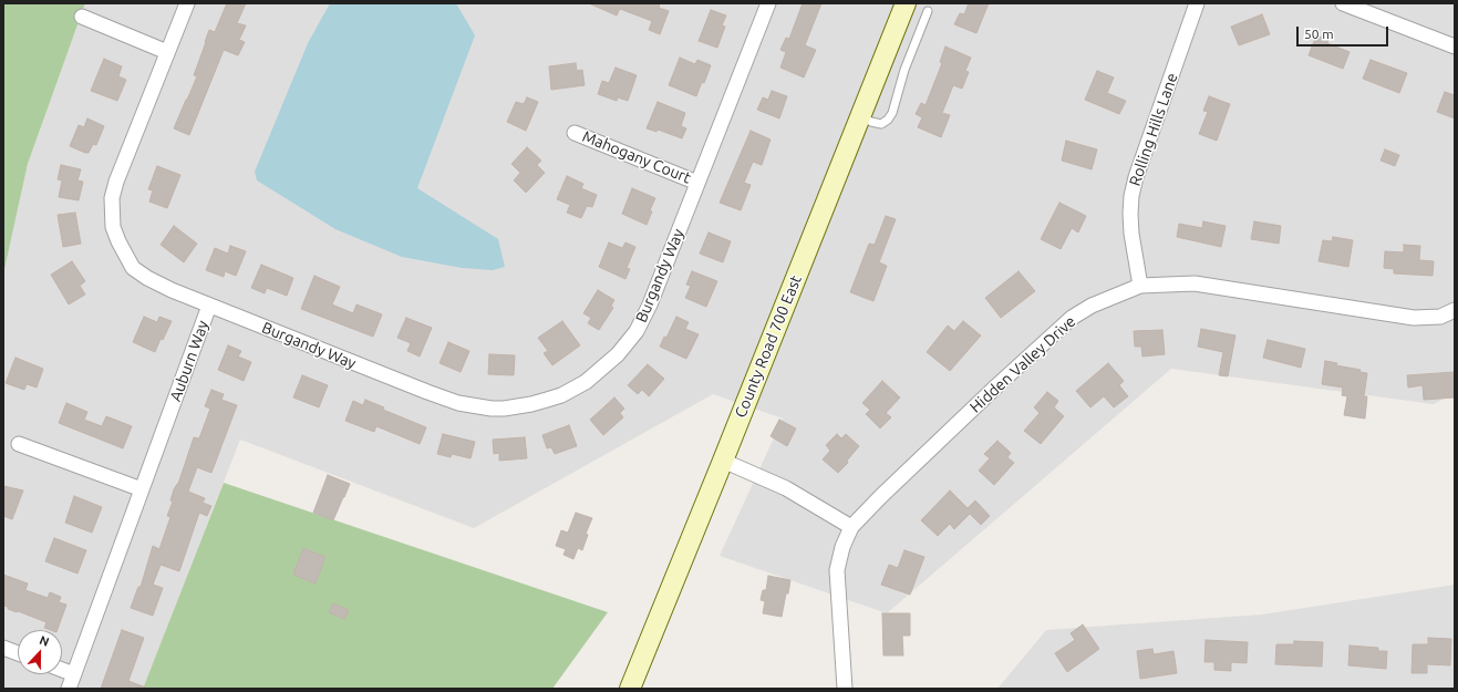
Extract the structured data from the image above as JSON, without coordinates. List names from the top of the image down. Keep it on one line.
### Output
{"streets":{"main road":["County Road 700 East"],"street":["Rolling Hills Lane","Mahogany Court","Burgandy Way","Auburn Way","Hidden Valley Drive"]},"crossings":[["Rolling Hills Lane","Hidden Valley Drive"],["Mahogany Court","Burgandy Way"],["Burgandy Way","Auburn Way"]],"scale_bar":"50 m","north":"top"}
